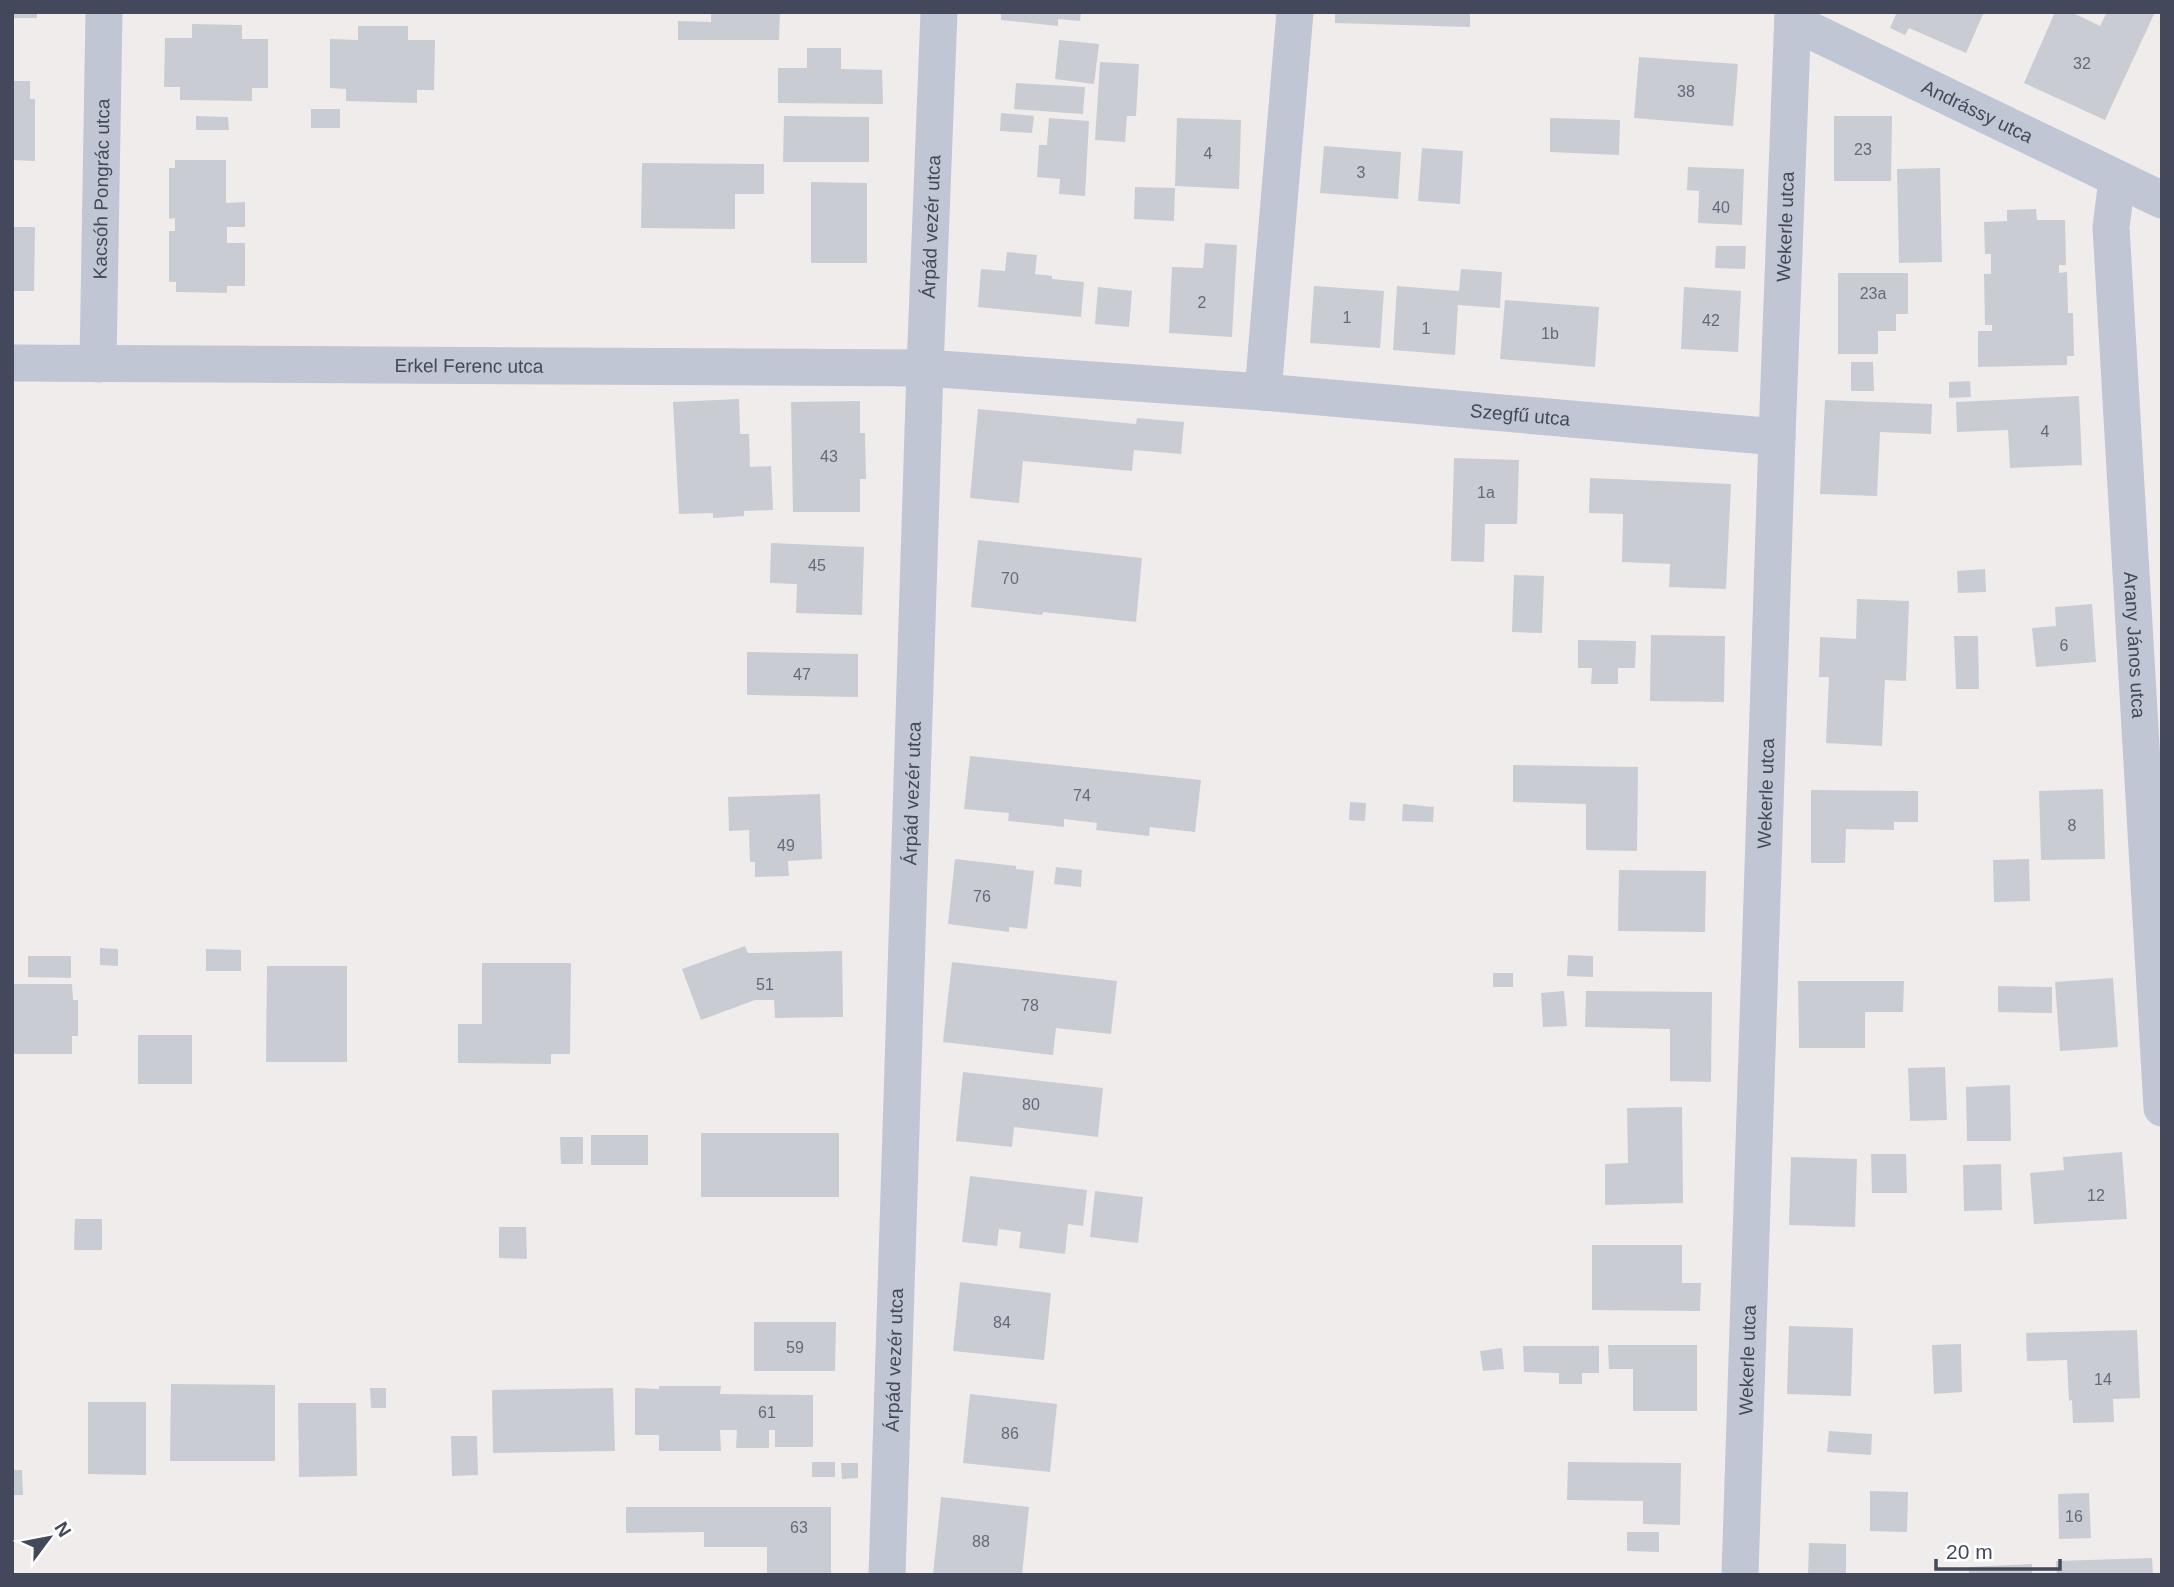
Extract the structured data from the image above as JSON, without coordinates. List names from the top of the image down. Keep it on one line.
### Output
{"streets":{"street":["Andrássy utca","Kacsóh Pongrác utca","Árpád vezér utca","Wekerle utca","Erkel Ferenc utca","Szegfű utca","Arany János utca"]},"crossings":[["Andrássy utca","Wekerle utca"],["Andrássy utca","Arany János utca"],["Kacsóh Pongrác utca","Erkel Ferenc utca"],["Árpád vezér utca","Erkel Ferenc utca"],["Árpád vezér utca","Szegfű utca"],["Wekerle utca","Szegfű utca"],["Erkel Ferenc utca","Szegfű utca"]],"house_numbers":["32","38","23","4","3","40","23a","2","1","42","1","1b","4","43","1a","45","70","6","47","74","8","49","76","51","78","80","12","84","59","14","61","86","16","63","88"],"scale_bar":"20 m","north":"top right"}
